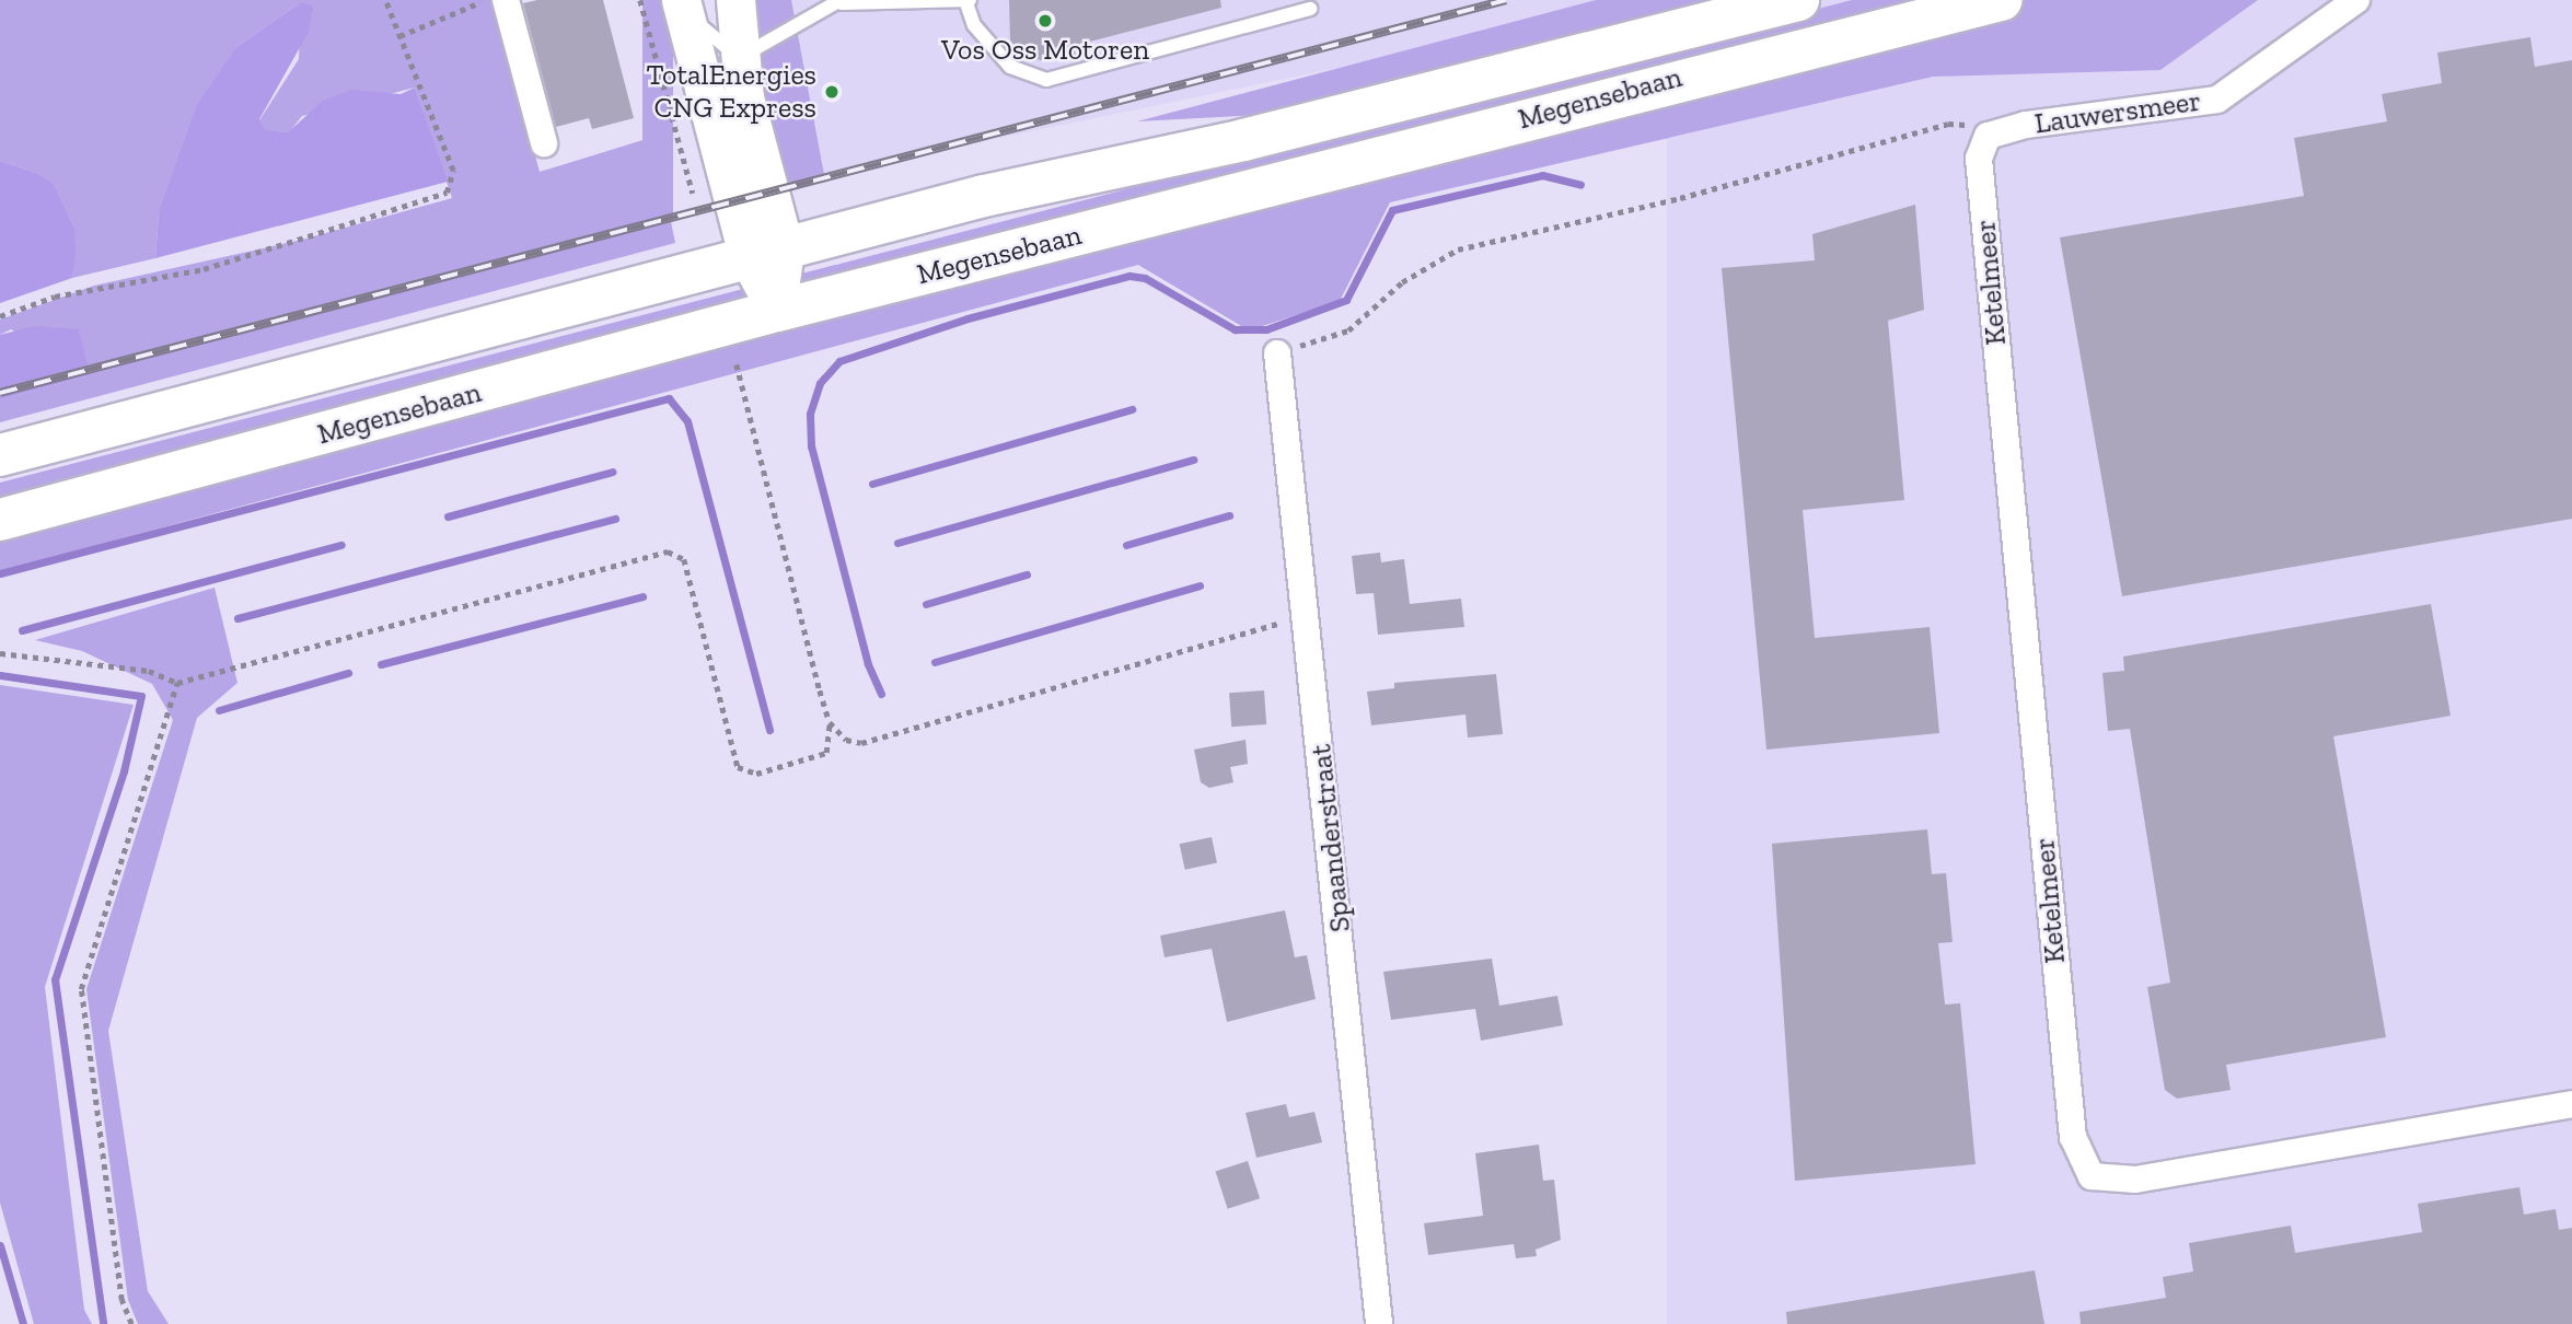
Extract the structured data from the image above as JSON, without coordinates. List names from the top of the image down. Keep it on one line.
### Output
{"streets":{"main road":["Megensebaan"],"street":["Lauwersmeer","Ketelmeer","Spaanderstraat"]},"crossings":[["Lauwersmeer","Ketelmeer"]],"places":["Vos Oss Motoren","TotalEnergies CNG Express"]}
